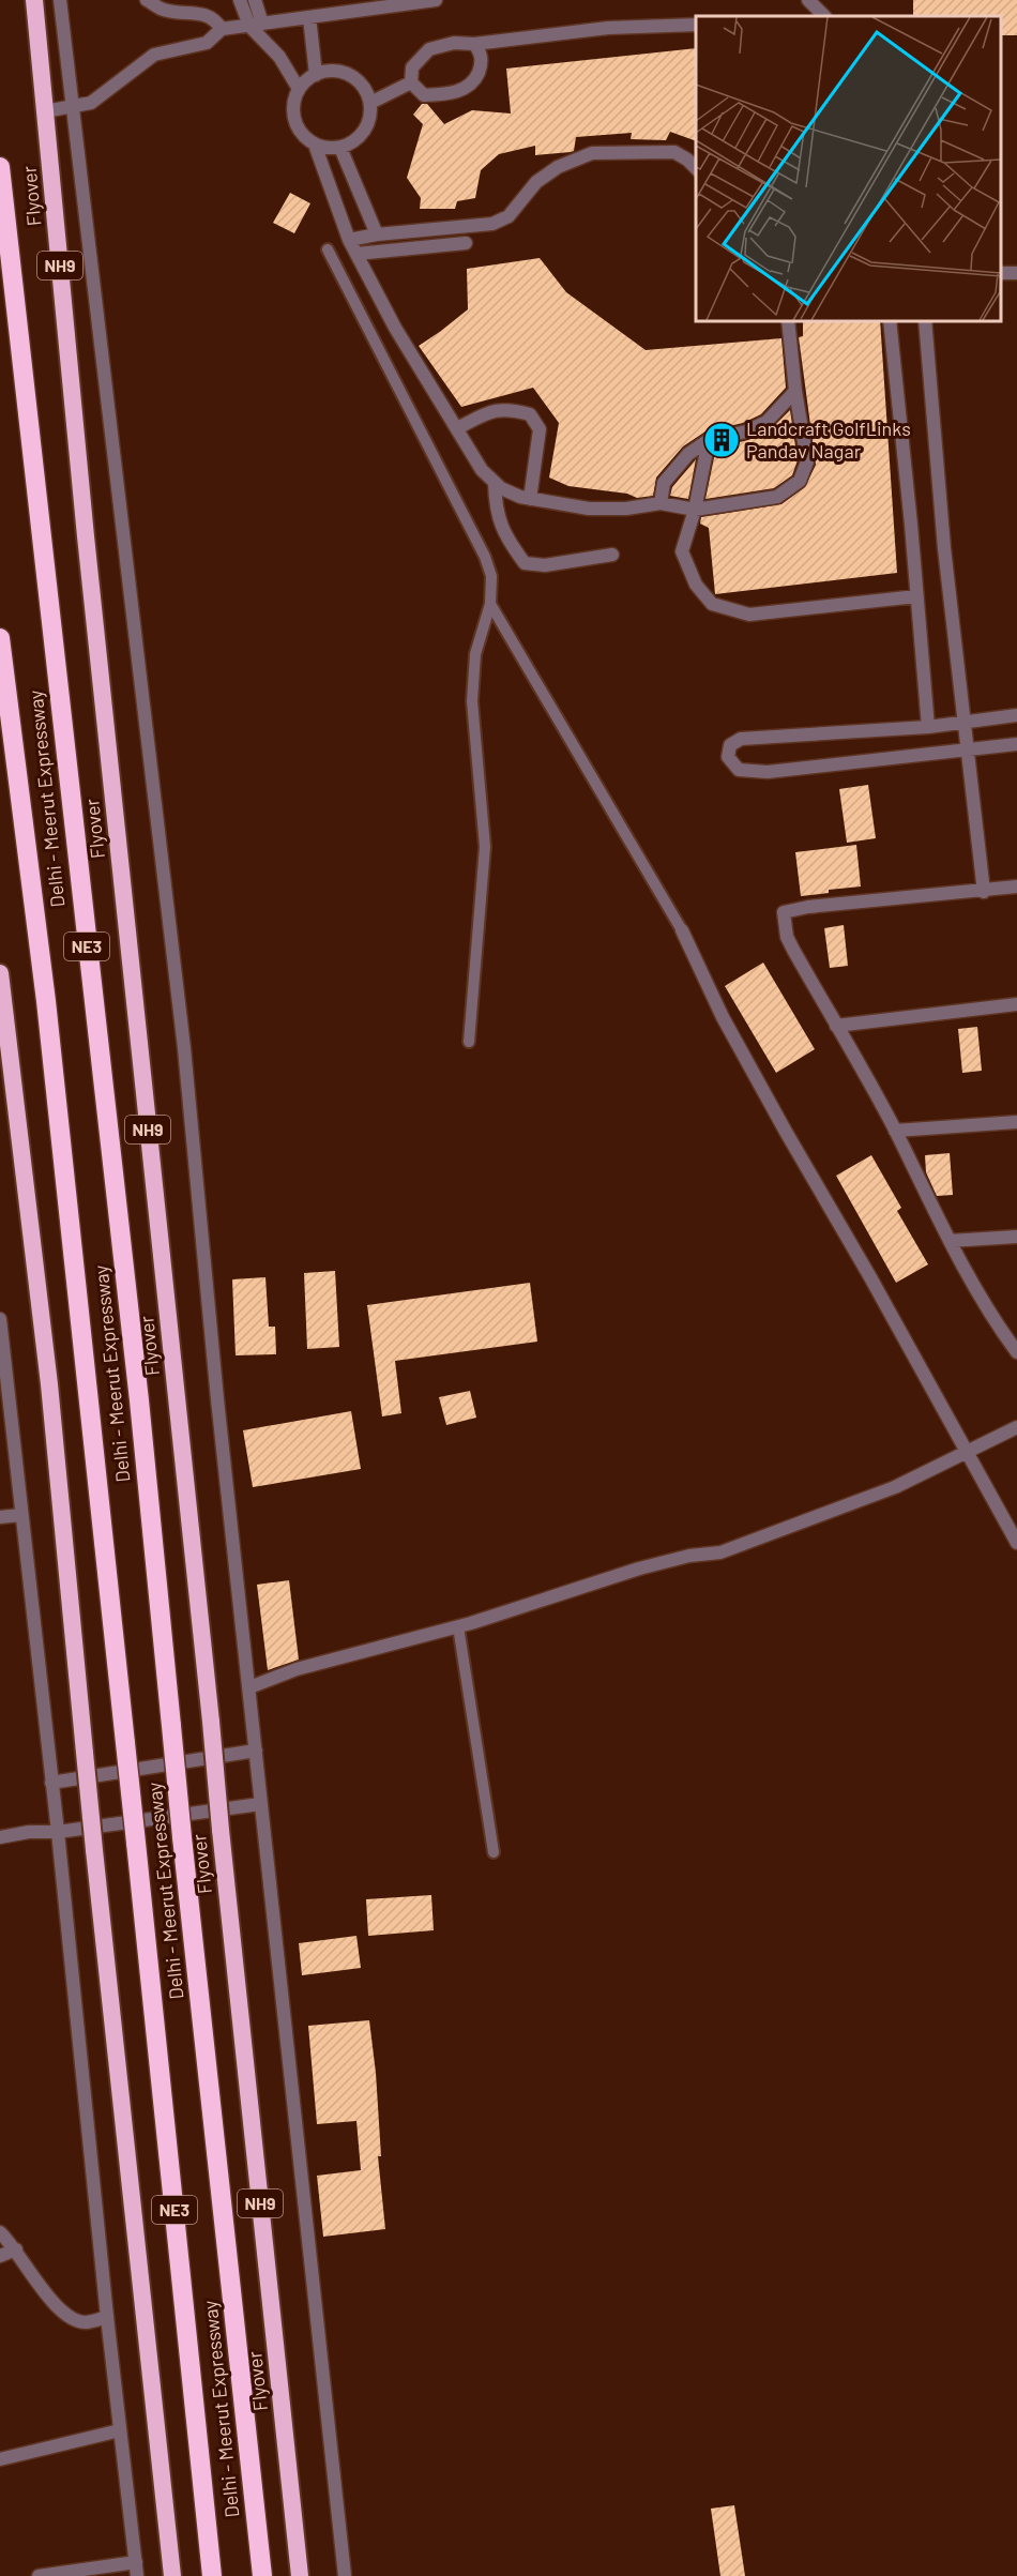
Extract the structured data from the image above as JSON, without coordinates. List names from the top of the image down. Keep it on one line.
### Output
{"streets":{"highway":["Flyover","NH9","Delhi - Meerut Expressway","NE3"]},"crossings":[["Flyover","NH9"]],"places":{"building":["Landcraft GolfLinks Pandav Nagar"]}}
